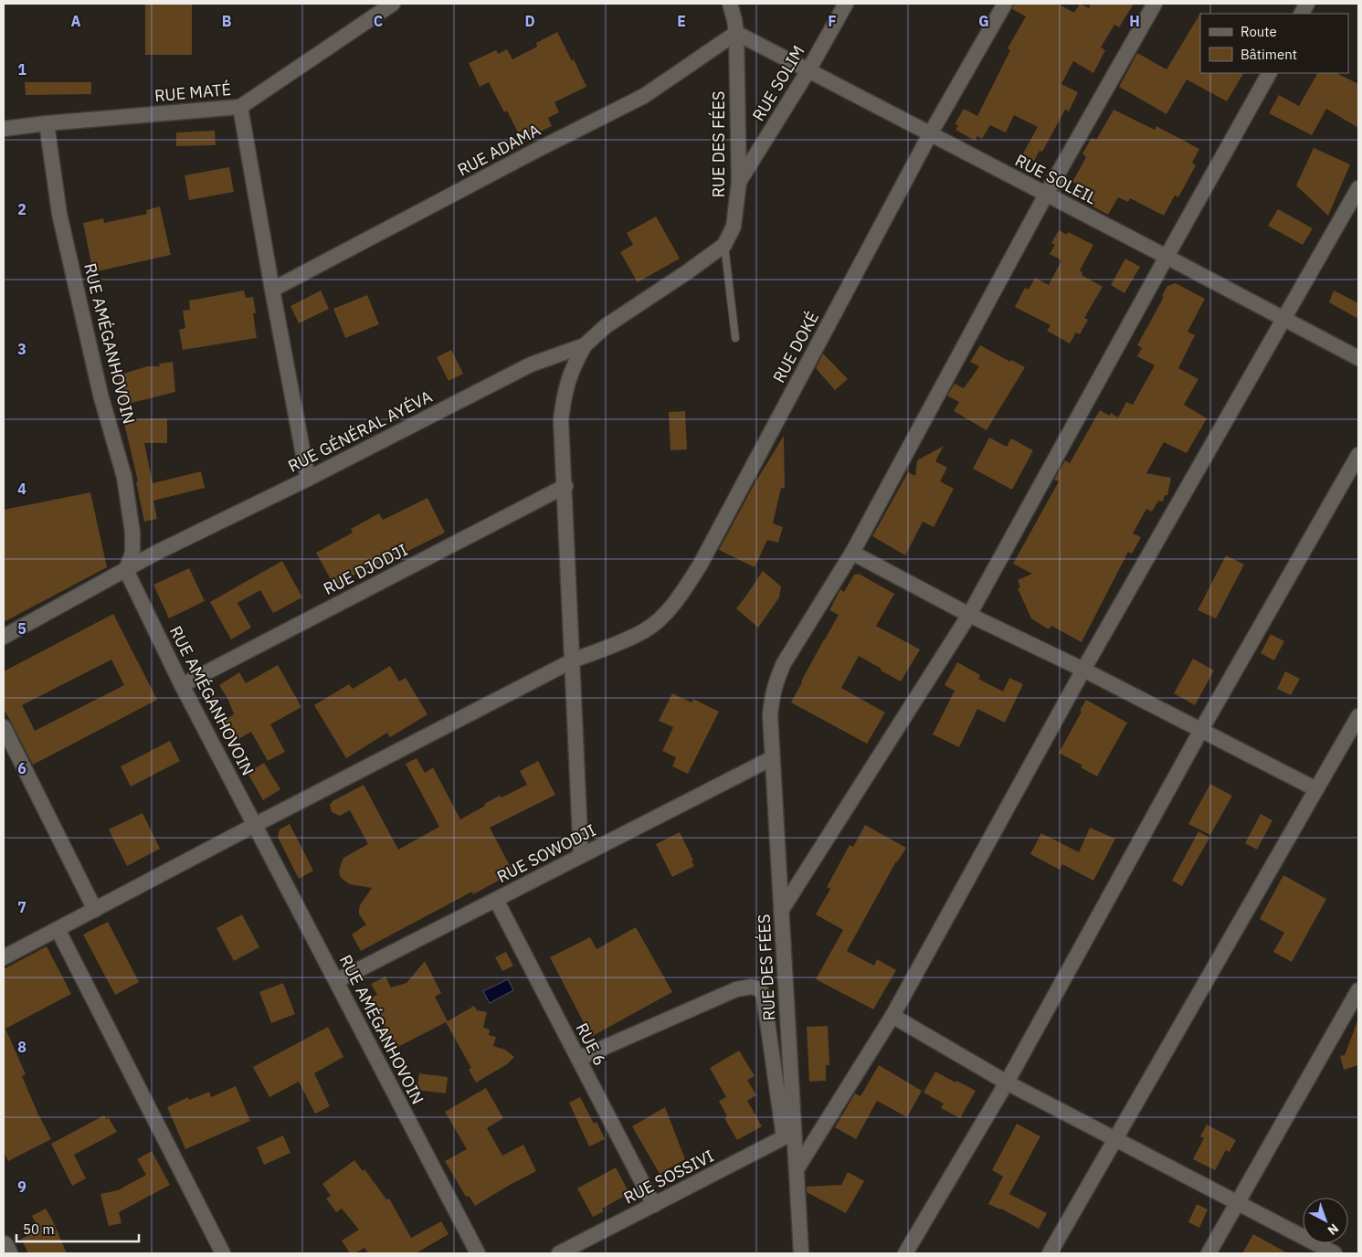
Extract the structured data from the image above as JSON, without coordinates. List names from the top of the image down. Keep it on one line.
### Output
{"streets":{"street":["RUE SOLIM","RUE MATÉ","RUE DES FÉES","RUE ADAMA","RUE SOLEIL","RUE AMÉGANHOVOIN","RUE DOKÉ","RUE GÉNÉRAL AYÉVA","RUE DJODJI","RUE SOWODJI","RUE 6","RUE SOSSIVI"]},"crossings":[["RUE SOLIM","RUE DES FÉES"],["RUE SOLIM","RUE SOLEIL"],["RUE MATÉ","RUE AMÉGANHOVOIN"],["RUE DES FÉES","RUE ADAMA"],["RUE DES FÉES","RUE SOLEIL"],["RUE DES FÉES","RUE GÉNÉRAL AYÉVA"],["RUE DES FÉES","RUE SOWODJI"],["RUE DES FÉES","RUE SOSSIVI"],["RUE ADAMA","RUE SOLEIL"],["RUE SOLEIL","RUE DOKÉ"],["RUE AMÉGANHOVOIN","RUE DOKÉ"],["RUE AMÉGANHOVOIN","RUE GÉNÉRAL AYÉVA"],["RUE AMÉGANHOVOIN","RUE DJODJI"],["RUE AMÉGANHOVOIN","RUE SOWODJI"],["RUE SOWODJI","RUE 6"],["RUE 6","RUE SOSSIVI"]],"legend":["Route","Bâtiment"],"scale_bar":"50 m","north":"bottom right","grid":{"columns":["A","B","C","D","E","F","G","H"],"rows":["1","2","3","4","5","6","7","8","9"]}}
